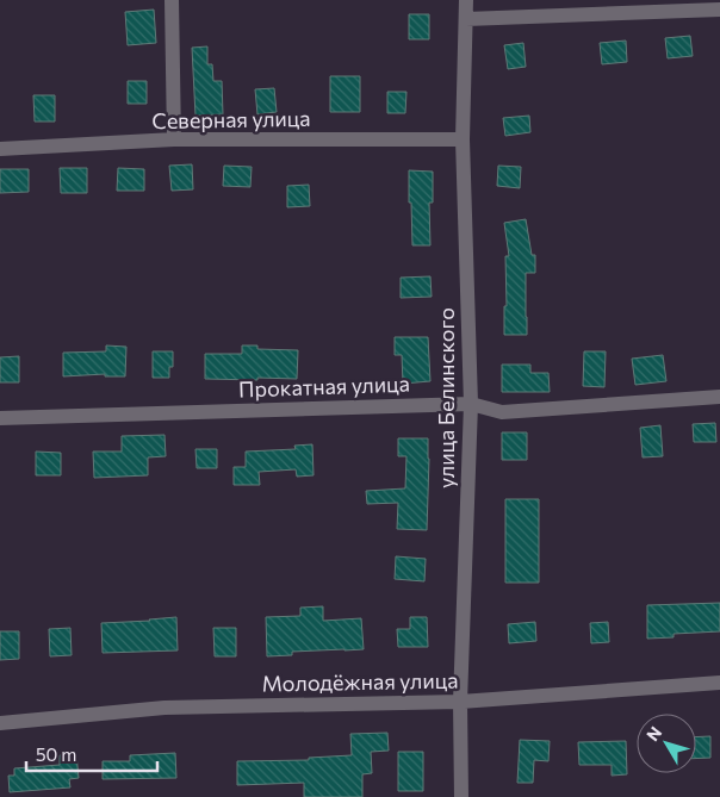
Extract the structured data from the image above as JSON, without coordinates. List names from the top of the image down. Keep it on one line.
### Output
{"streets":{"street":["Северная улица","Прокатная улица","улица Белинского","Молодёжная улица"]},"crossings":[["Северная улица","улица Белинского"],["Прокатная улица","улица Белинского"],["улица Белинского","Молодёжная улица"]],"scale_bar":"50 m","north":"top left"}
